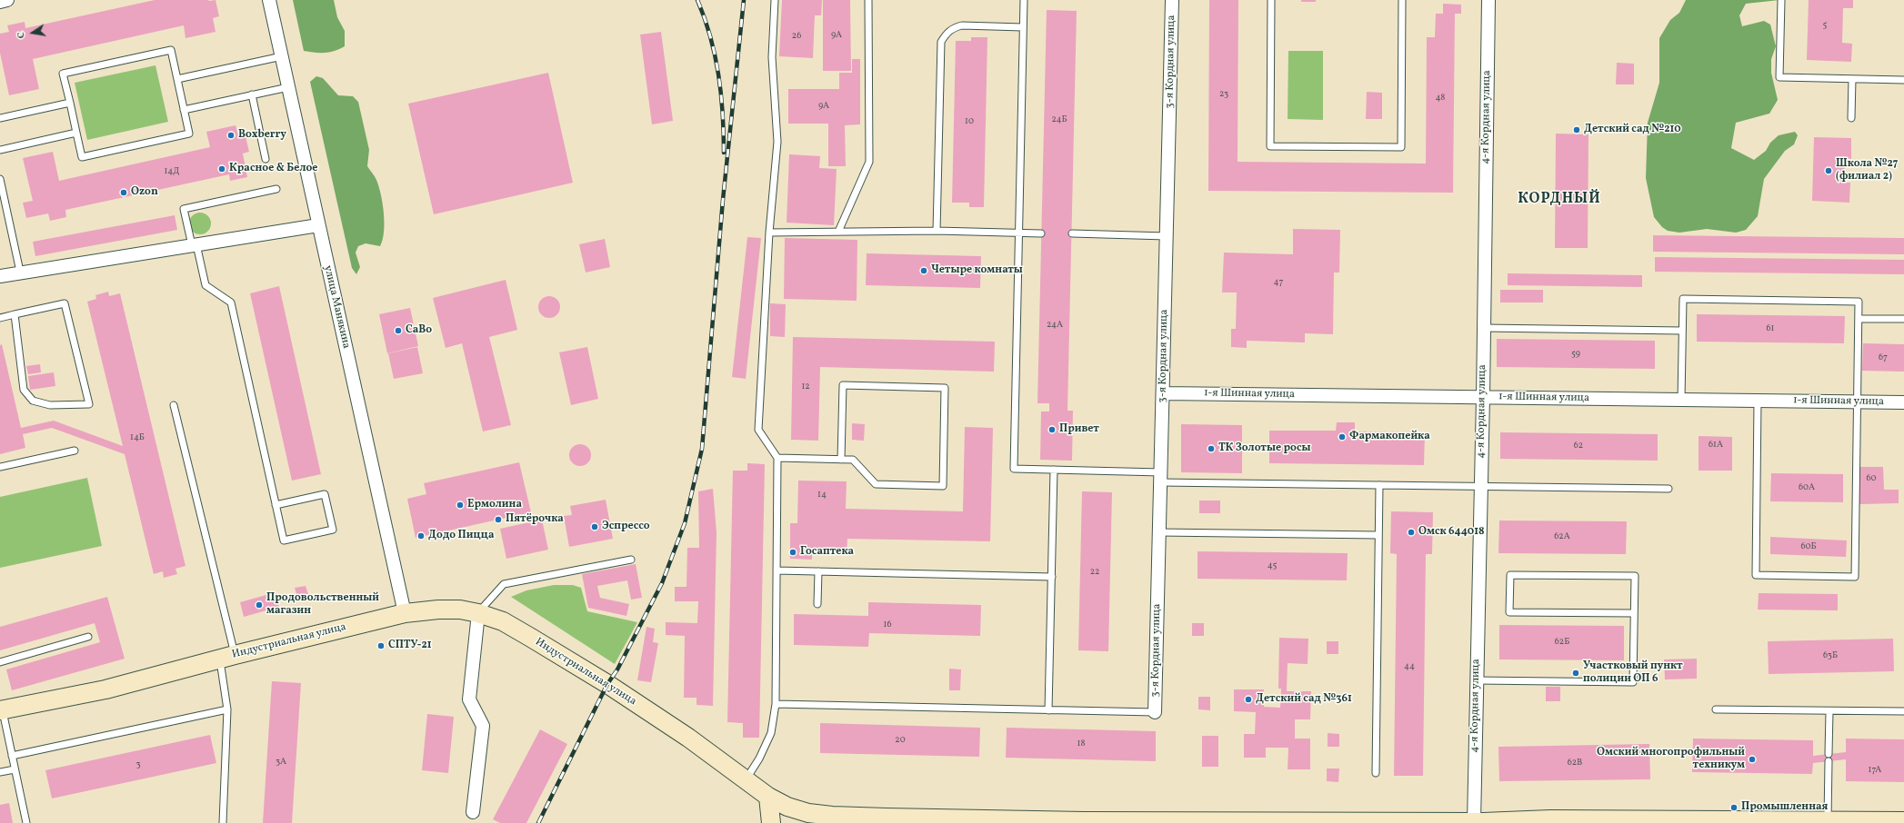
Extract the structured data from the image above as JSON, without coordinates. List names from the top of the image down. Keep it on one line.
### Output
{"streets":{"main road":["Индустриальная улица"],"street":["3-я Кордная улица","4-я Кордная улица","улица Манякина","1-я Шинная улица"]},"crossings":[["3-я Кордная улица","1-я Шинная улица"],["4-я Кордная улица","1-я Шинная улица"],["4-я Кордная улица","Индустриальная улица"],["улица Манякина","Индустриальная улица"]],"districts":["КОРДНЫЙ"],"places":["Детский сад №210","Boxberry","Красное & Белое","Школа №27 (филиал 2)","Ozon","Четыре комнаты","СаВо","Привет","Фармакопейка","ТК Золотые росы","Ермолина","Пятёрочка","Эспрессо","Омск 644018","Додо Пицца","Госаптека","Продовольственный магазин","СПТУ-21","Участковый пункт полиции ОП 6","Детский сад №361","Омский многопрофильный техникум","Промышленная"],"house_numbers":["5","9А","26","23","48","9А","24Б","10","14Д","47","24А","61","59","67","12","14Б","61А","62","60","60А","14","62А","60Б","45","22","16","62Б","63Б","44","20","18","3А","62В","3","17А"],"north":"left"}
